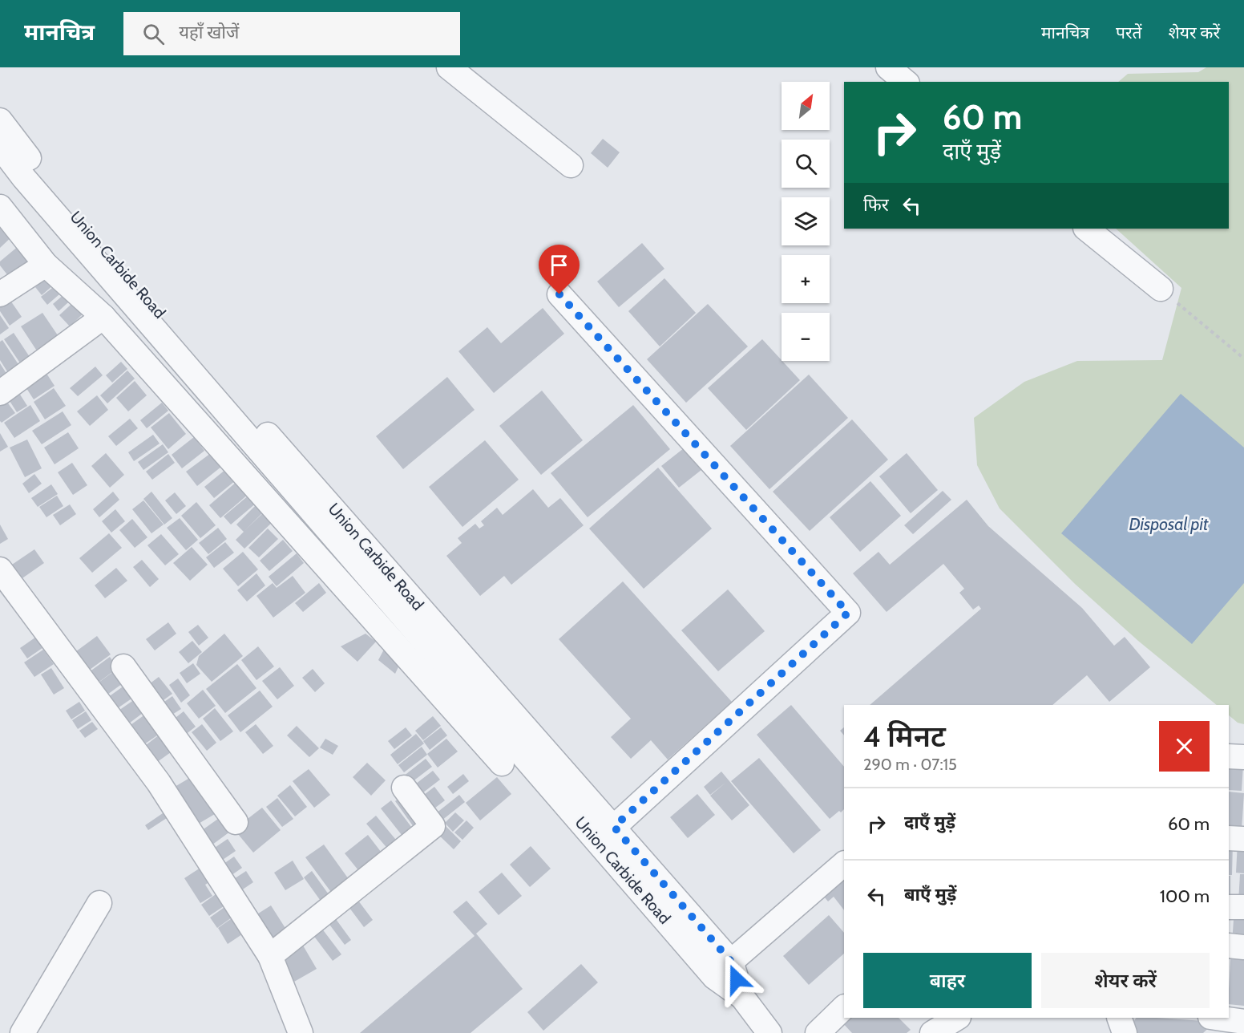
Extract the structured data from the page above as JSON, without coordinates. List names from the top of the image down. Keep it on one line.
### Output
{"streets":{"street":["Union Carbide Road"]},"water":["Disposal pit"],"north":"top right","page":{"header":"मानचित्र","search":"यहाँ खोजें","nav":["मानचित्र","परतें","शेयर करें"],"map_buttons":["+","−"],"turn":["60 m","दाएँ मुड़ें"],"then":"फिर","heading":["4 मिनट","290 m · 07:15"],"list":[{"name":"दाएँ मुड़ें","value":"60 m"},{"name":"बाएँ मुड़ें","value":"100 m"}],"buttons":["बाहर","शेयर करें"]}}
